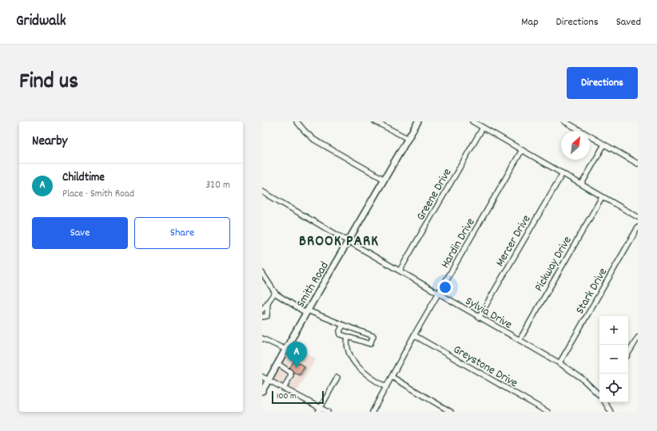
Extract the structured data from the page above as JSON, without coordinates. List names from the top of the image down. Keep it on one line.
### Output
{"streets":{"main road":["Smith Road"],"street":["Greene Drive","Mercer Drive","Hardin Drive","Pickway Drive","Stark Drive","Sylvia Drive","Greystone Drive"]},"crossings":[["Greene Drive","Sylvia Drive"],["Mercer Drive","Sylvia Drive"],["Hardin Drive","Sylvia Drive"],["Hardin Drive","Greystone Drive"],["Pickway Drive","Sylvia Drive"],["Smith Road","Sylvia Drive"],["Stark Drive","Sylvia Drive"]],"districts":["BROOK PARK"],"scale_bar":"100 m","north":"top right","page":{"header":"Gridwalk","nav":["Map","Directions","Saved"],"title":"Find us","buttons":["Directions",["Save","Share"]],"heading":"Nearby","list":[{"mark":"A","name":"Childtime","note":"Place · Smith Road","value":"320 m"}],"map_buttons":["+","−"],"pins":"A","scale":"100 m"}}
